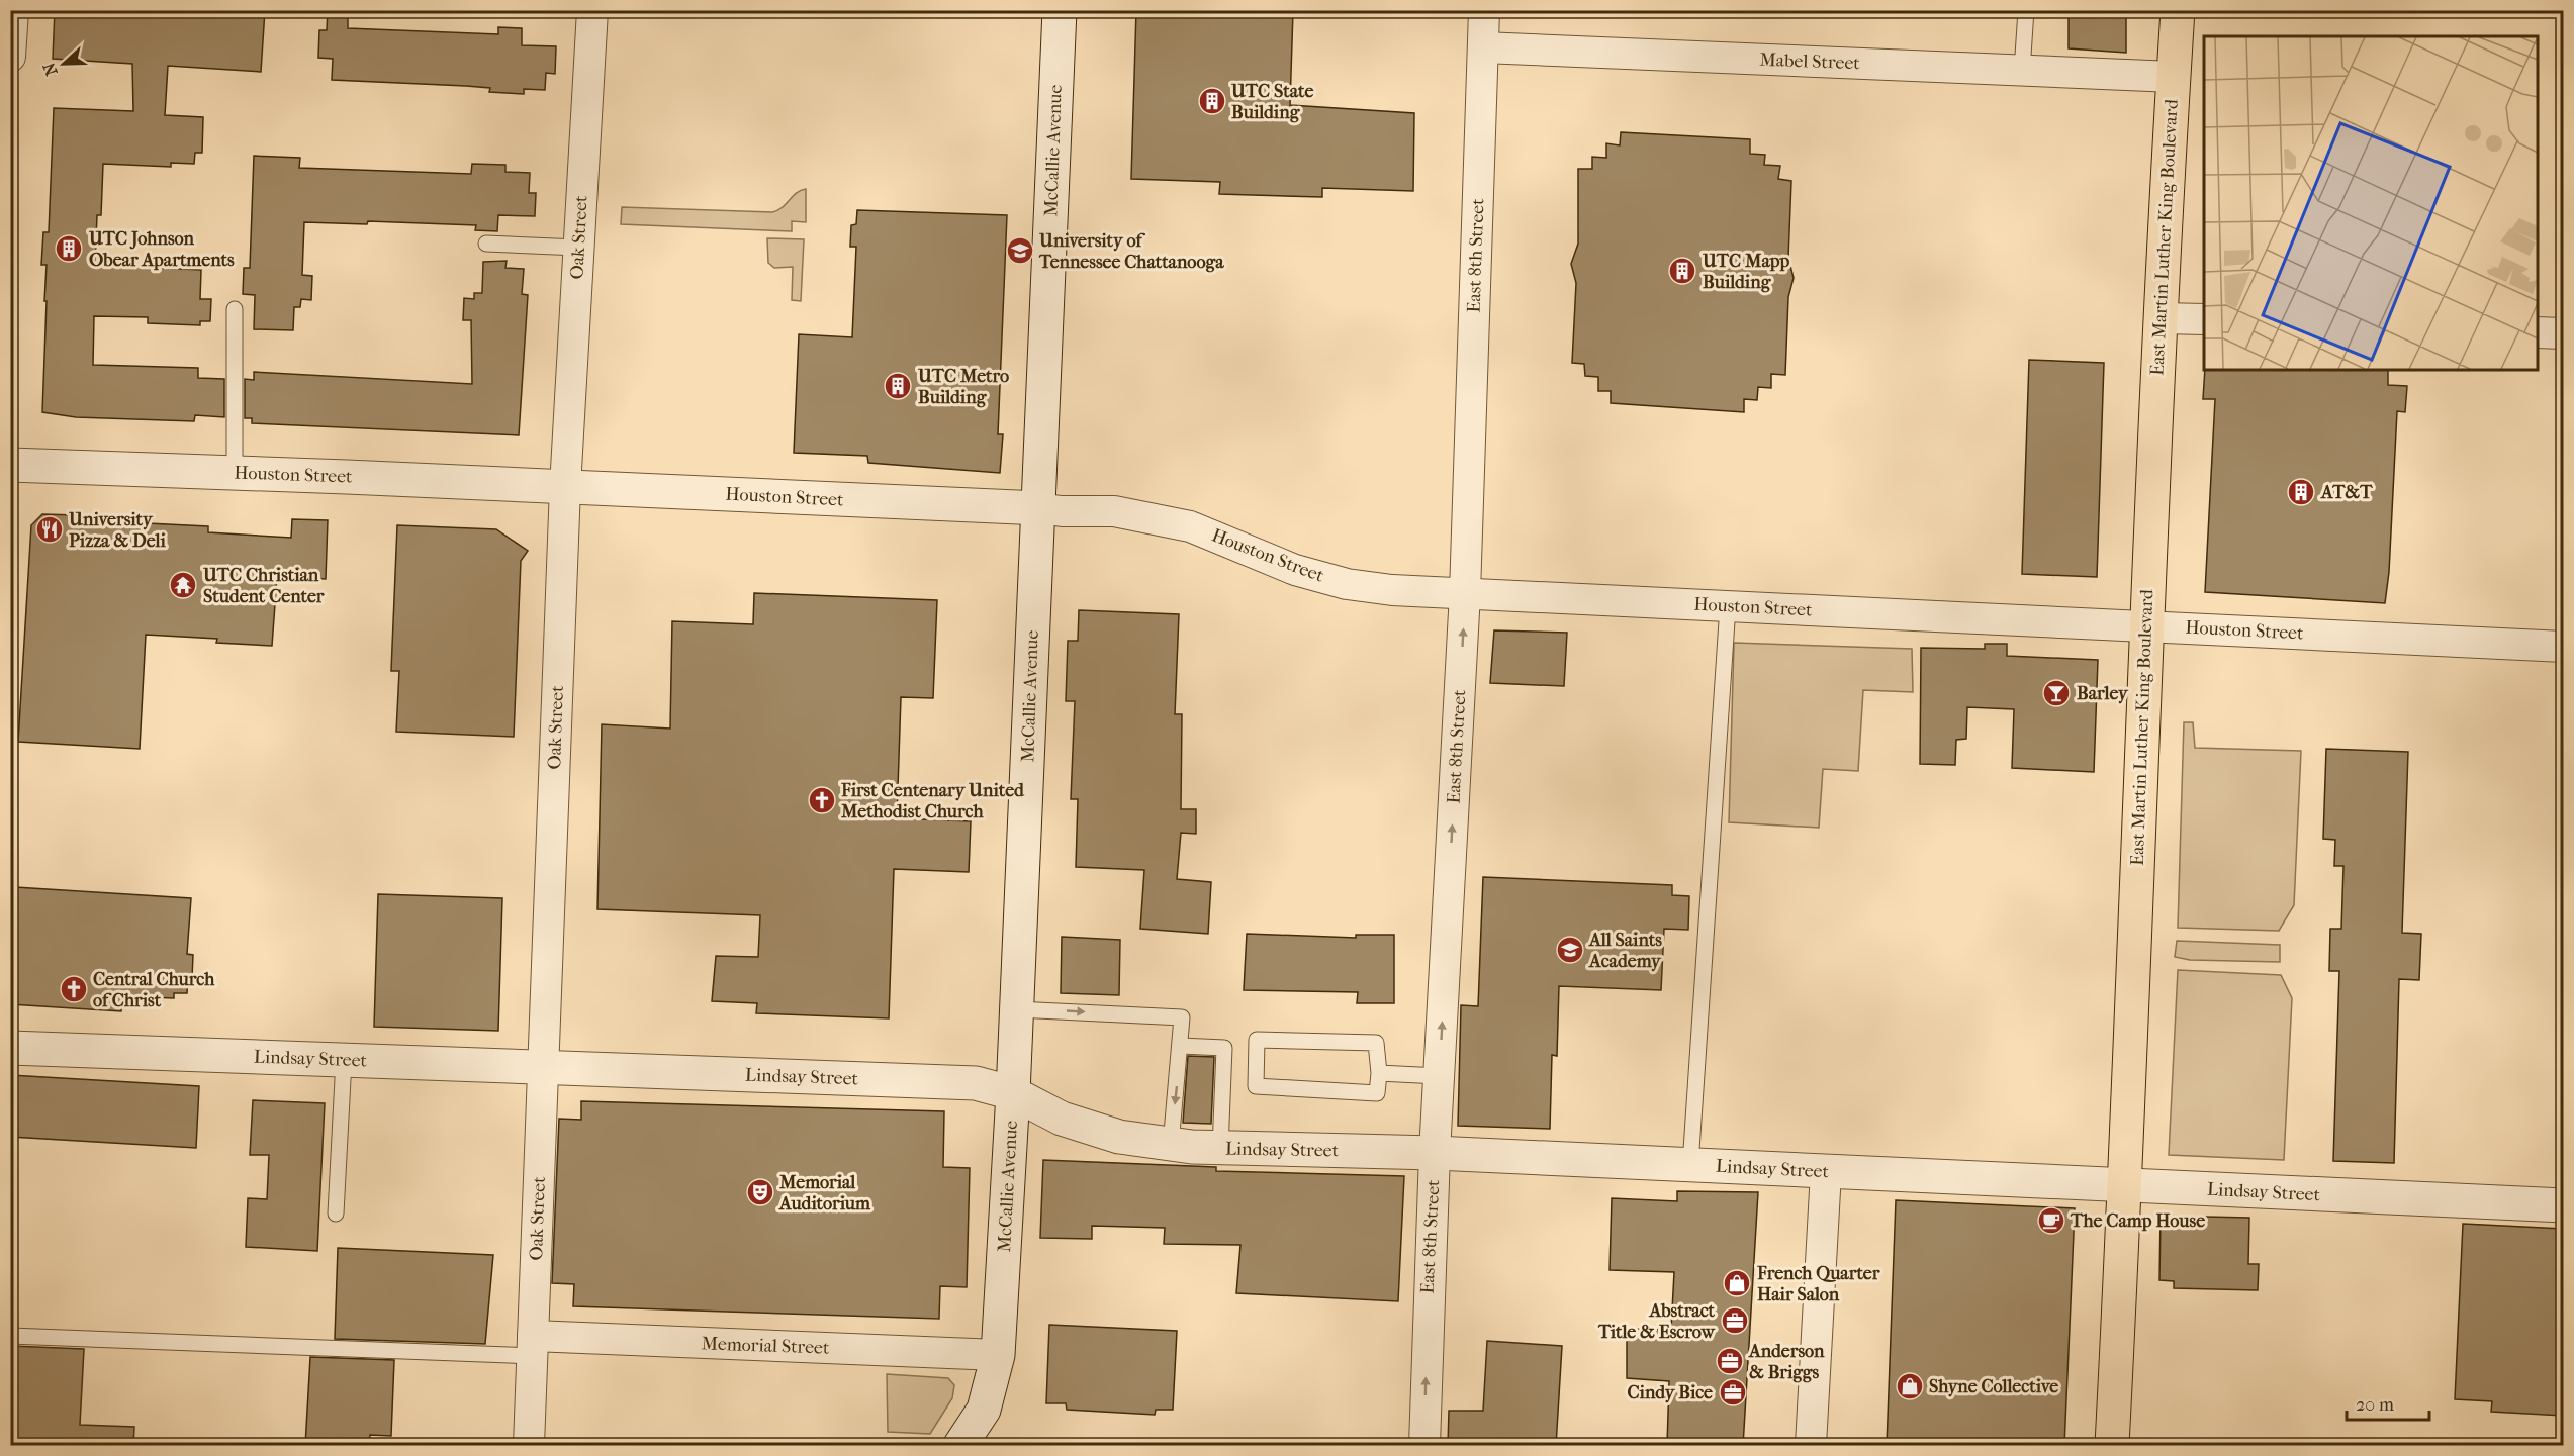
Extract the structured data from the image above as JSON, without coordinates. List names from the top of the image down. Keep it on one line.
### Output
{"streets":{"main road":["East Martin Luther King Boulevard"],"street":["Mabel Street","McCallie Avenue","Oak Street","East 8th Street","Houston Street","Lindsay Street","Memorial Street"]},"crossings":[["Mabel Street","East Martin Luther King Boulevard"],["Mabel Street","East 8th Street"],["McCallie Avenue","Houston Street"],["McCallie Avenue","Lindsay Street"],["McCallie Avenue","Memorial Street"],["Oak Street","Houston Street"],["Oak Street","Lindsay Street"],["Oak Street","Memorial Street"],["East Martin Luther King Boulevard","Houston Street"],["East Martin Luther King Boulevard","Lindsay Street"],["East 8th Street","Houston Street"],["East 8th Street","Lindsay Street"]],"one_way":["East 8th Street"],"places":{"building":["UTC State Building","UTC Johnson Obear Apartments","UTC Mapp Building","UTC Metro Building","AT&T"],"school or university":["University of Tennessee Chattanooga","All Saints Academy"],"restaurant":["University Pizza & Deli"],"temple":["UTC Christian Student Center"],"bar":["Barley"],"church":["First Centenary United Methodist Church","Central Church of Christ"],"theatre":["Memorial Auditorium"],"cafe":["The Camp House"],"shop":["French Quarter Hair Salon","Shyne Collective"],"office":["Abstract Title & Escrow","Anderson & Briggs","Cindy Bice"]},"scale_bar":"20 m","north":"left"}
